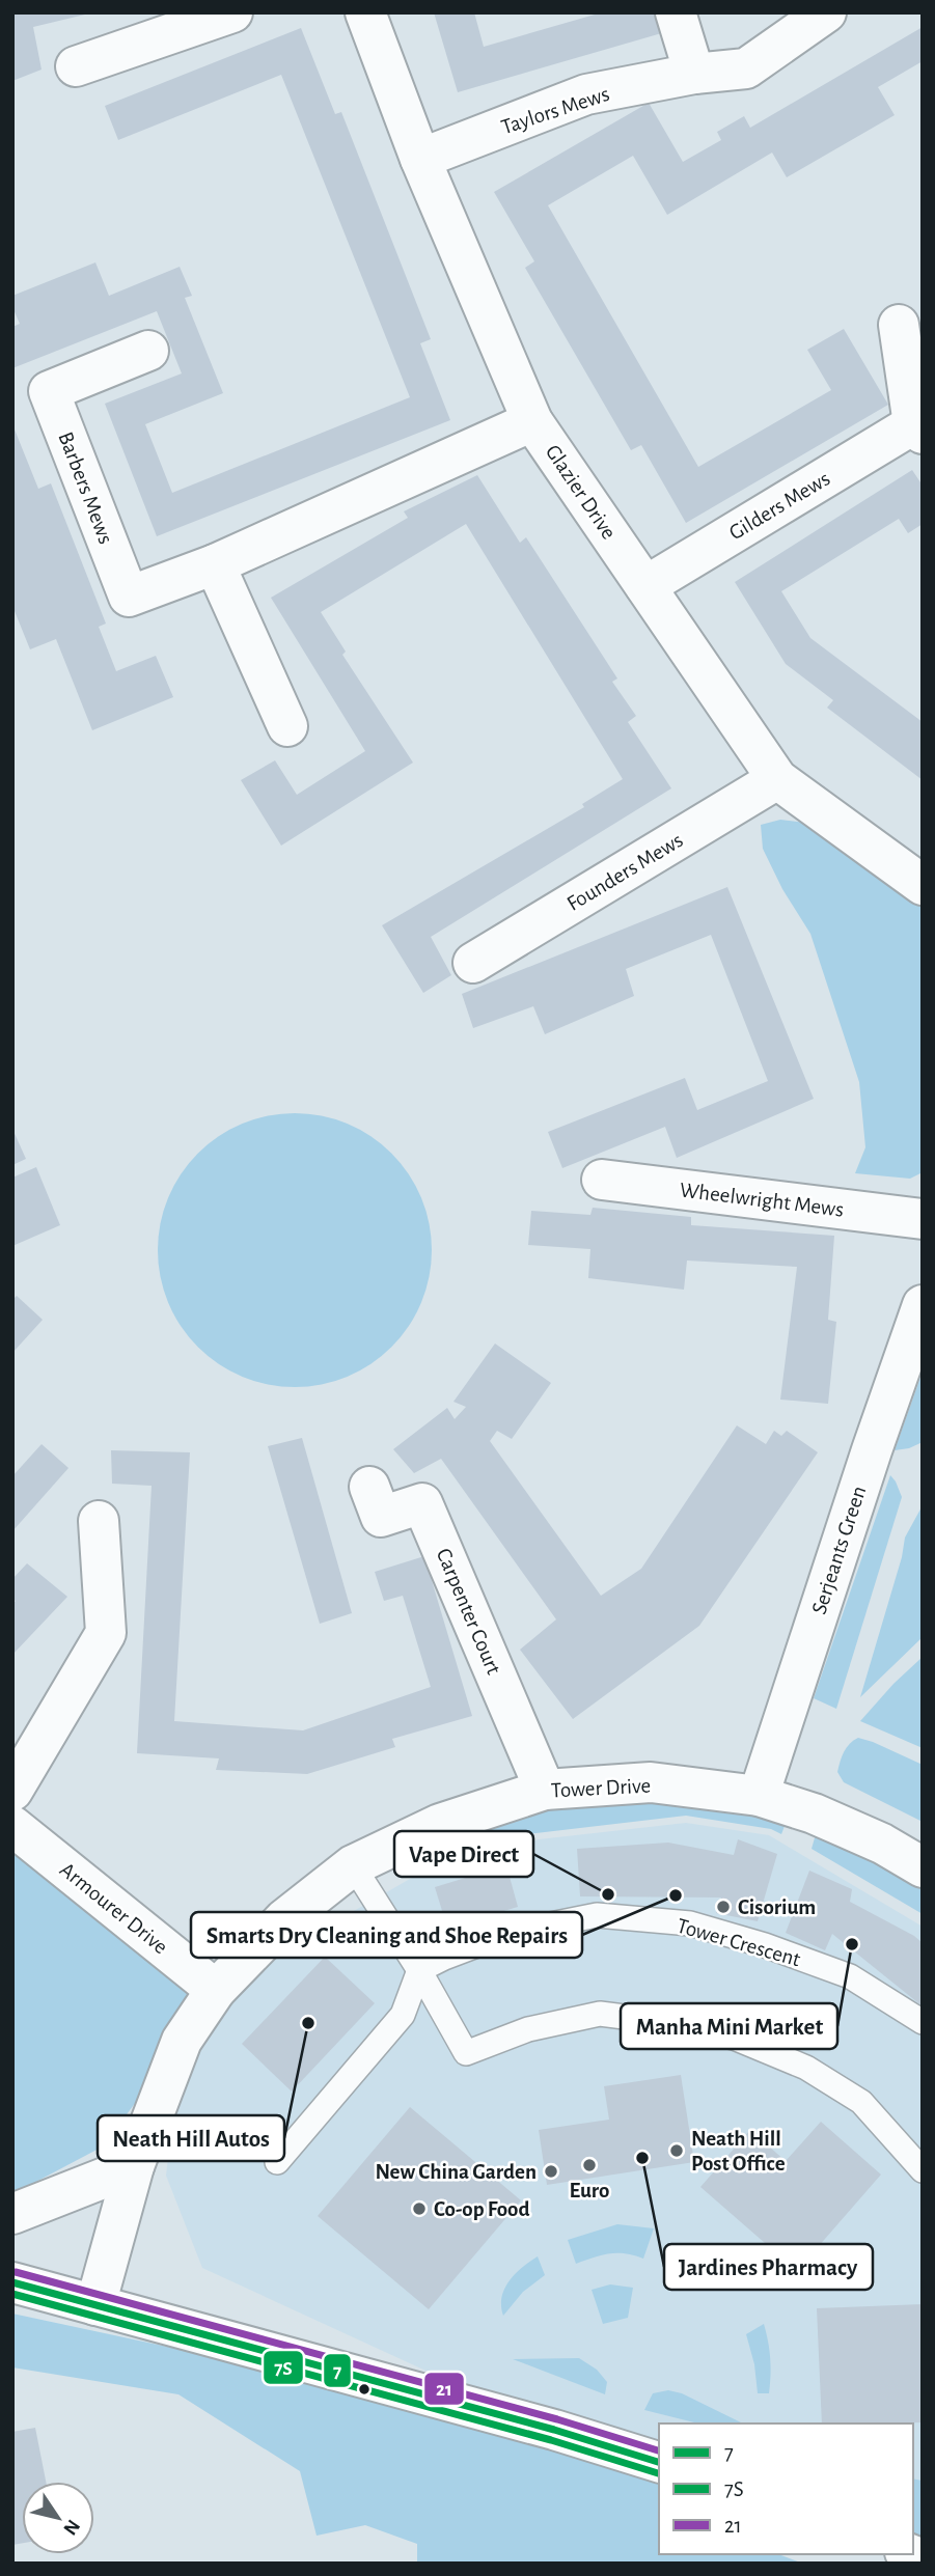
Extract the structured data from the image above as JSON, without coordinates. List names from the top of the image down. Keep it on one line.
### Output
{"streets":{"street":["Taylors Mews","Barbers Mews","Glazier Drive","Gilders Mews","Founders Mews","Wheelwright Mews","Serjeants Green","Carpenter Court","Tower Drive","Armourer Drive"],"lane":["Tower Crescent"]},"crossings":[["Taylors Mews","Glazier Drive"],["Barbers Mews","Glazier Drive"],["Glazier Drive","Gilders Mews"],["Glazier Drive","Founders Mews"],["Serjeants Green","Tower Drive"],["Carpenter Court","Tower Drive"],["Tower Drive","Armourer Drive"]],"places":["Vape Direct","Smarts Dry Cleaning and Shoe Repairs","Cisorium","Manha Mini Market","Neath Hill Autos","Neath Hill Post Office","Jardines Pharmacy","Euro","New China Garden","Co-op Food"],"lines":["transit line 21","transit line 7","transit line 7S"],"legend":["7","7S","21"],"north":"bottom right"}
